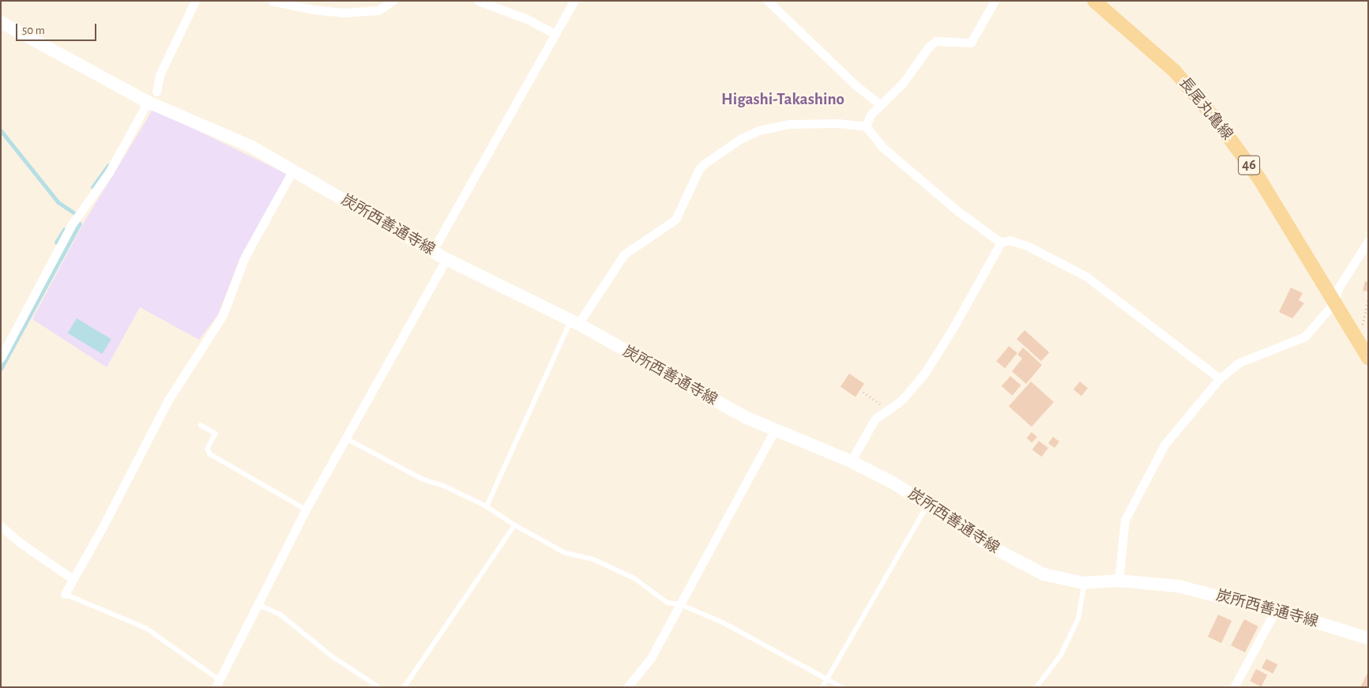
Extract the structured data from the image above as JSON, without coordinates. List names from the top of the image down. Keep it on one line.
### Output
{"streets":{"main road":["長尾丸亀線","46","炭所西善通寺線"]},"districts":["Higashi-Takashino"],"scale_bar":"50 m"}
